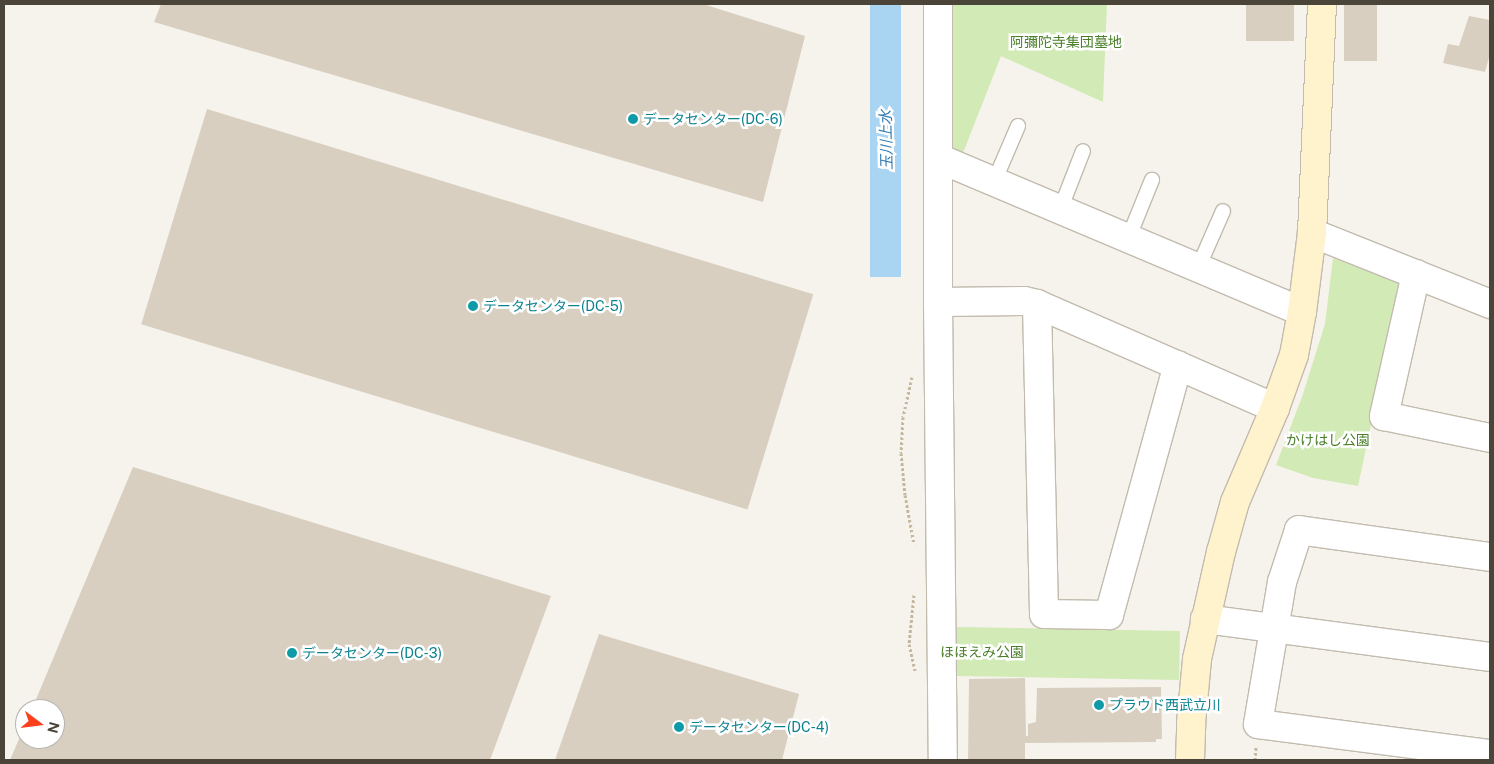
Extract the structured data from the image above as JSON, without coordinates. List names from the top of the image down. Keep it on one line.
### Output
{"water":["玉川上水"],"parks":["阿彌陀寺集団墓地","かけはし公園","ほほえみ公園"],"places":["データセンター(DC-6)","データセンター(DC-5)","データセンター(DC-3)","プラウド西武立川","データセンター(DC-4)"],"north":"right"}
